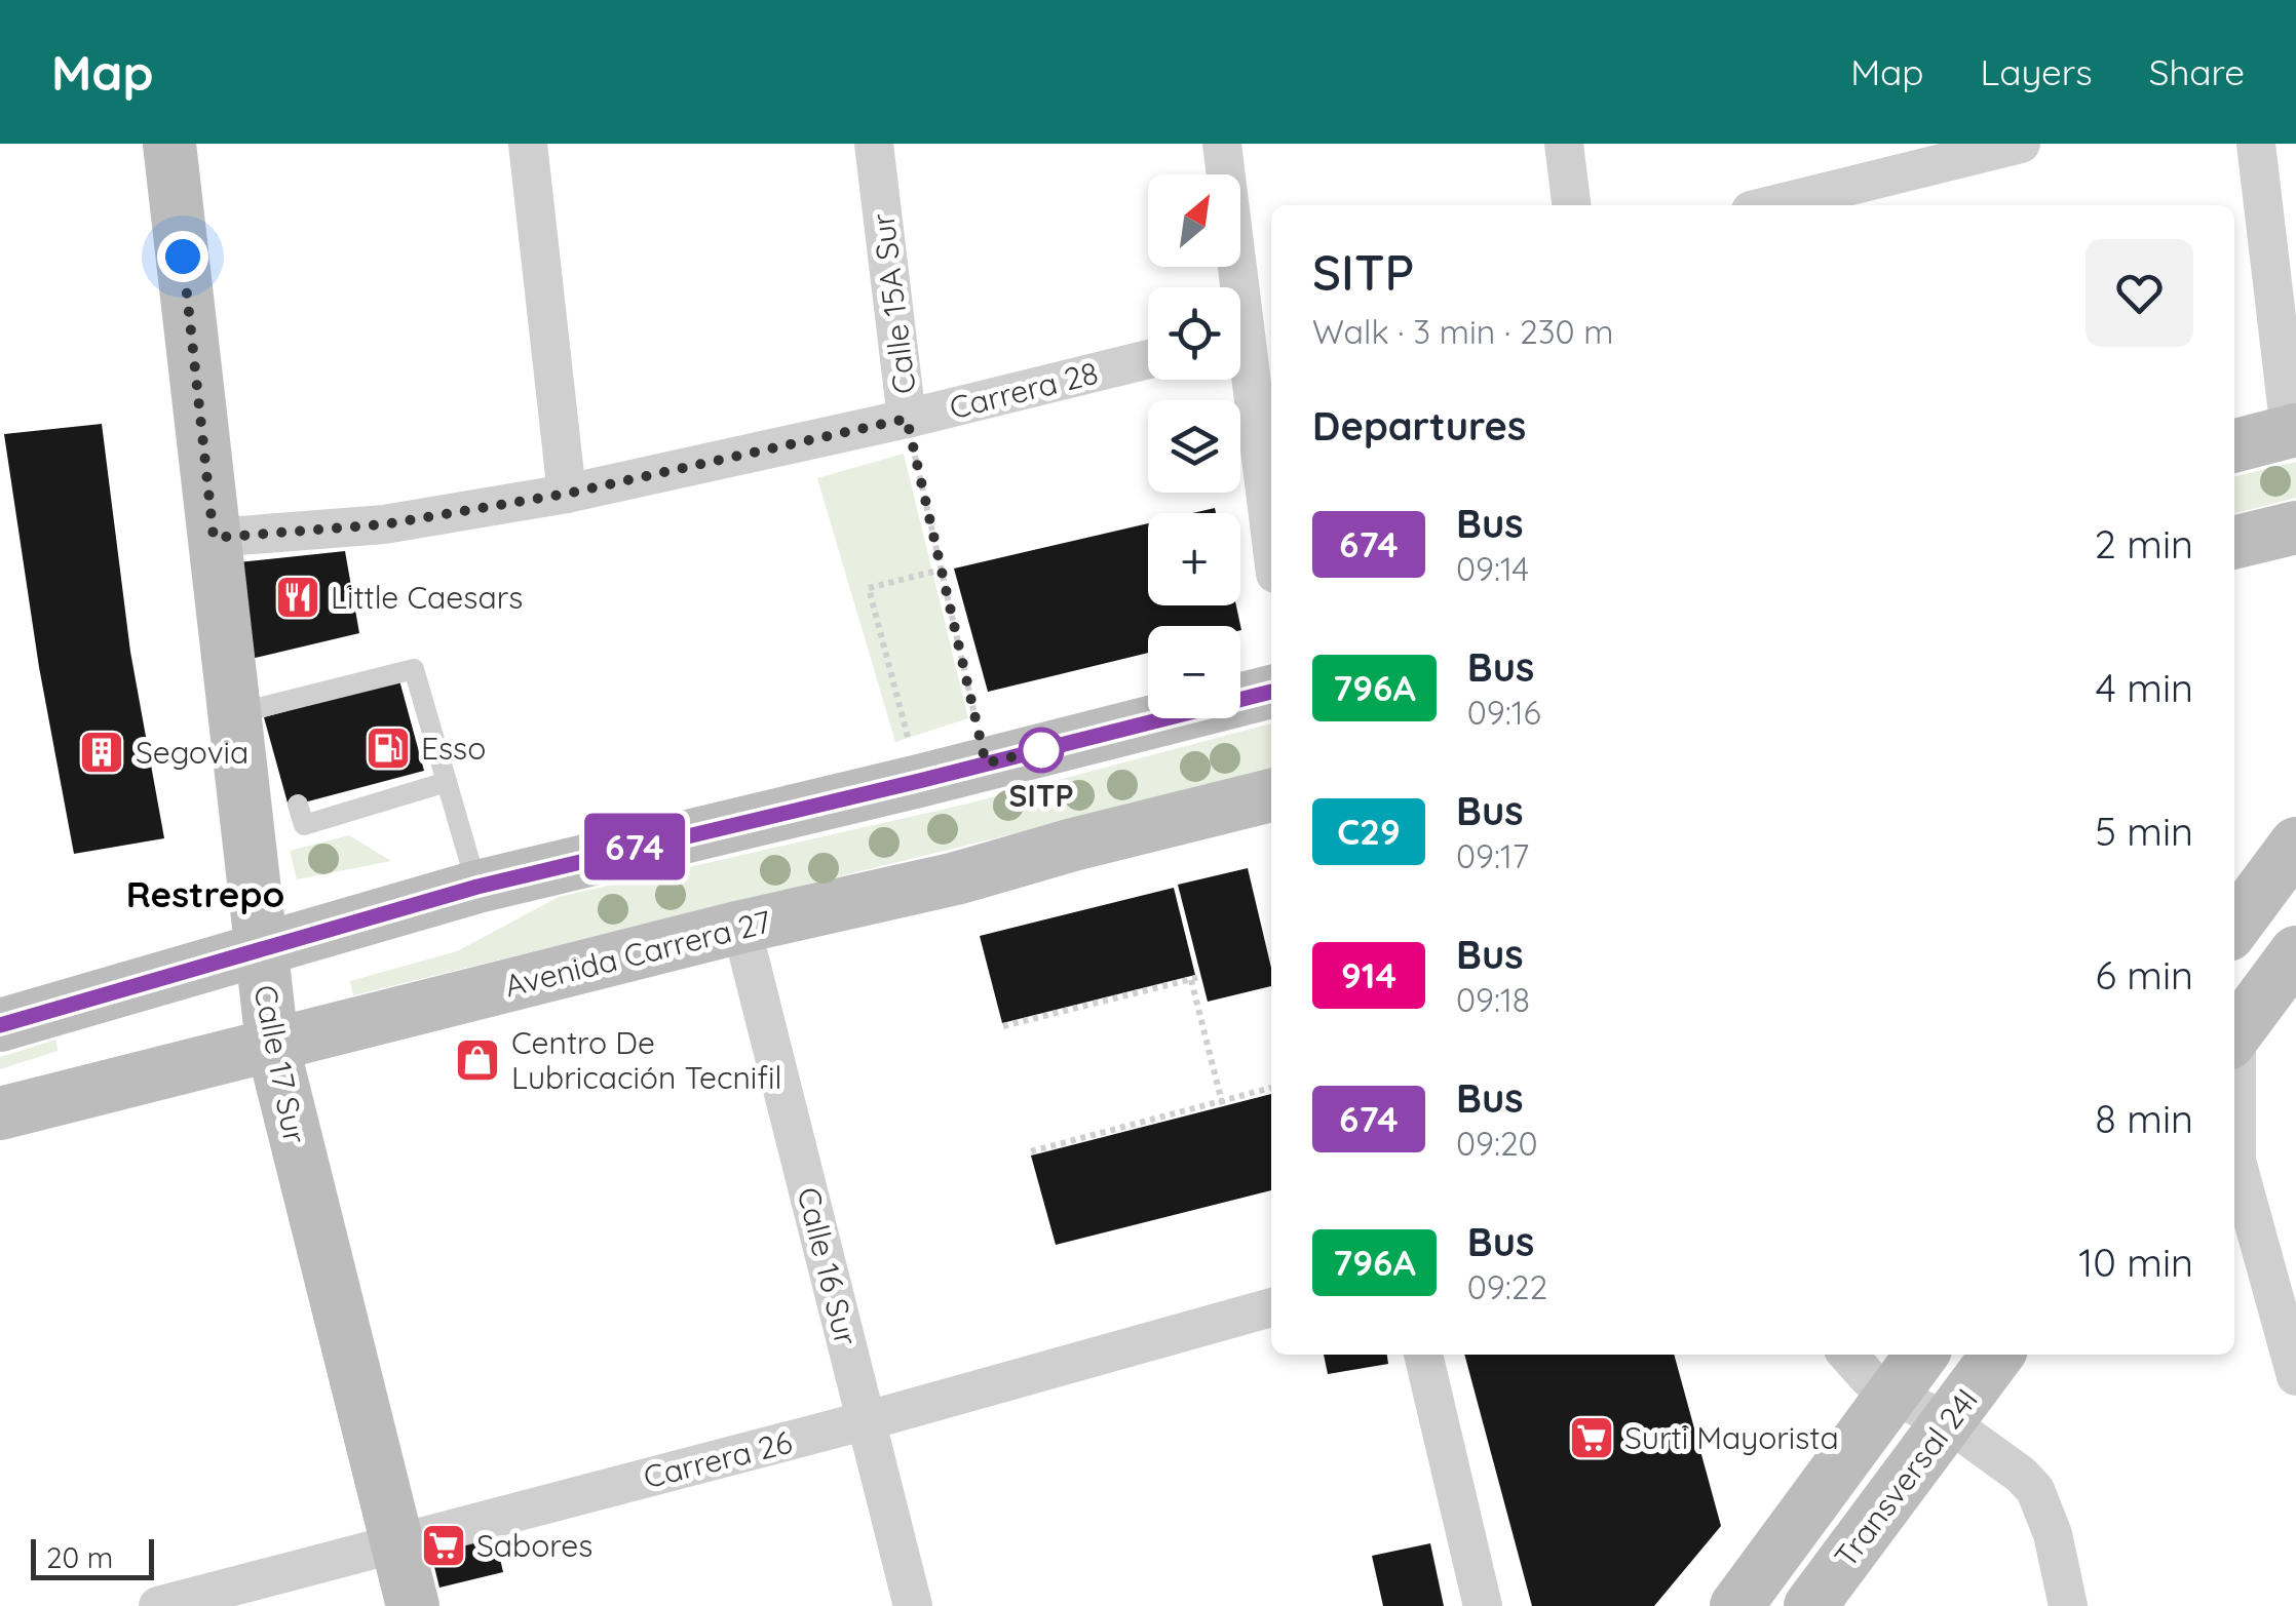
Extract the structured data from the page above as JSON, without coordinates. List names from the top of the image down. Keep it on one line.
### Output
{"streets":{"main road":["Avenida Carrera 27","Calle 17 Sur","Transversal 24I"],"street":["Calle 15A Sur","Carrera 28","Calle 16 Sur","Carrera 26"]},"crossings":[["Calle 15A Sur","Carrera 28"],["Carrera 28","Calle 17 Sur"],["Avenida Carrera 27","Calle 17 Sur"],["Avenida Carrera 27","Calle 16 Sur"],["Calle 17 Sur","Carrera 26"],["Calle 16 Sur","Carrera 26"]],"districts":["Restrepo"],"places":{"restaurant":["Little Caesars"],"fuel station":["Esso"],"other":["SITP"],"building":["Segovia"],"shop":["Centro De Lubricación Tecnifil"],"supermarket":["Surti Mayorista","Sabores"]},"lines":["bus line 674"],"scale_bar":"20 m","north":"top right","page":{"header":"Map","nav":["Map","Layers","Share"],"on_map":"674","map_buttons":["+","−"],"heading":[["SITP","Walk · 3 min · 230 m"],"Departures"],"list":[{"mark":"674","name":"Bus","note":"09:14","value":"2 min"},{"mark":"796A","name":"Bus","note":"09:16","value":"4 min"},{"mark":"C29","name":"Bus","note":"09:17","value":"5 min"},{"mark":"914","name":"Bus","note":"09:18","value":"6 min"},{"mark":"674","name":"Bus","note":"09:20","value":"8 min"},{"mark":"796A","name":"Bus","note":"09:22","value":"10 min"}],"scale":"20 m"}}
